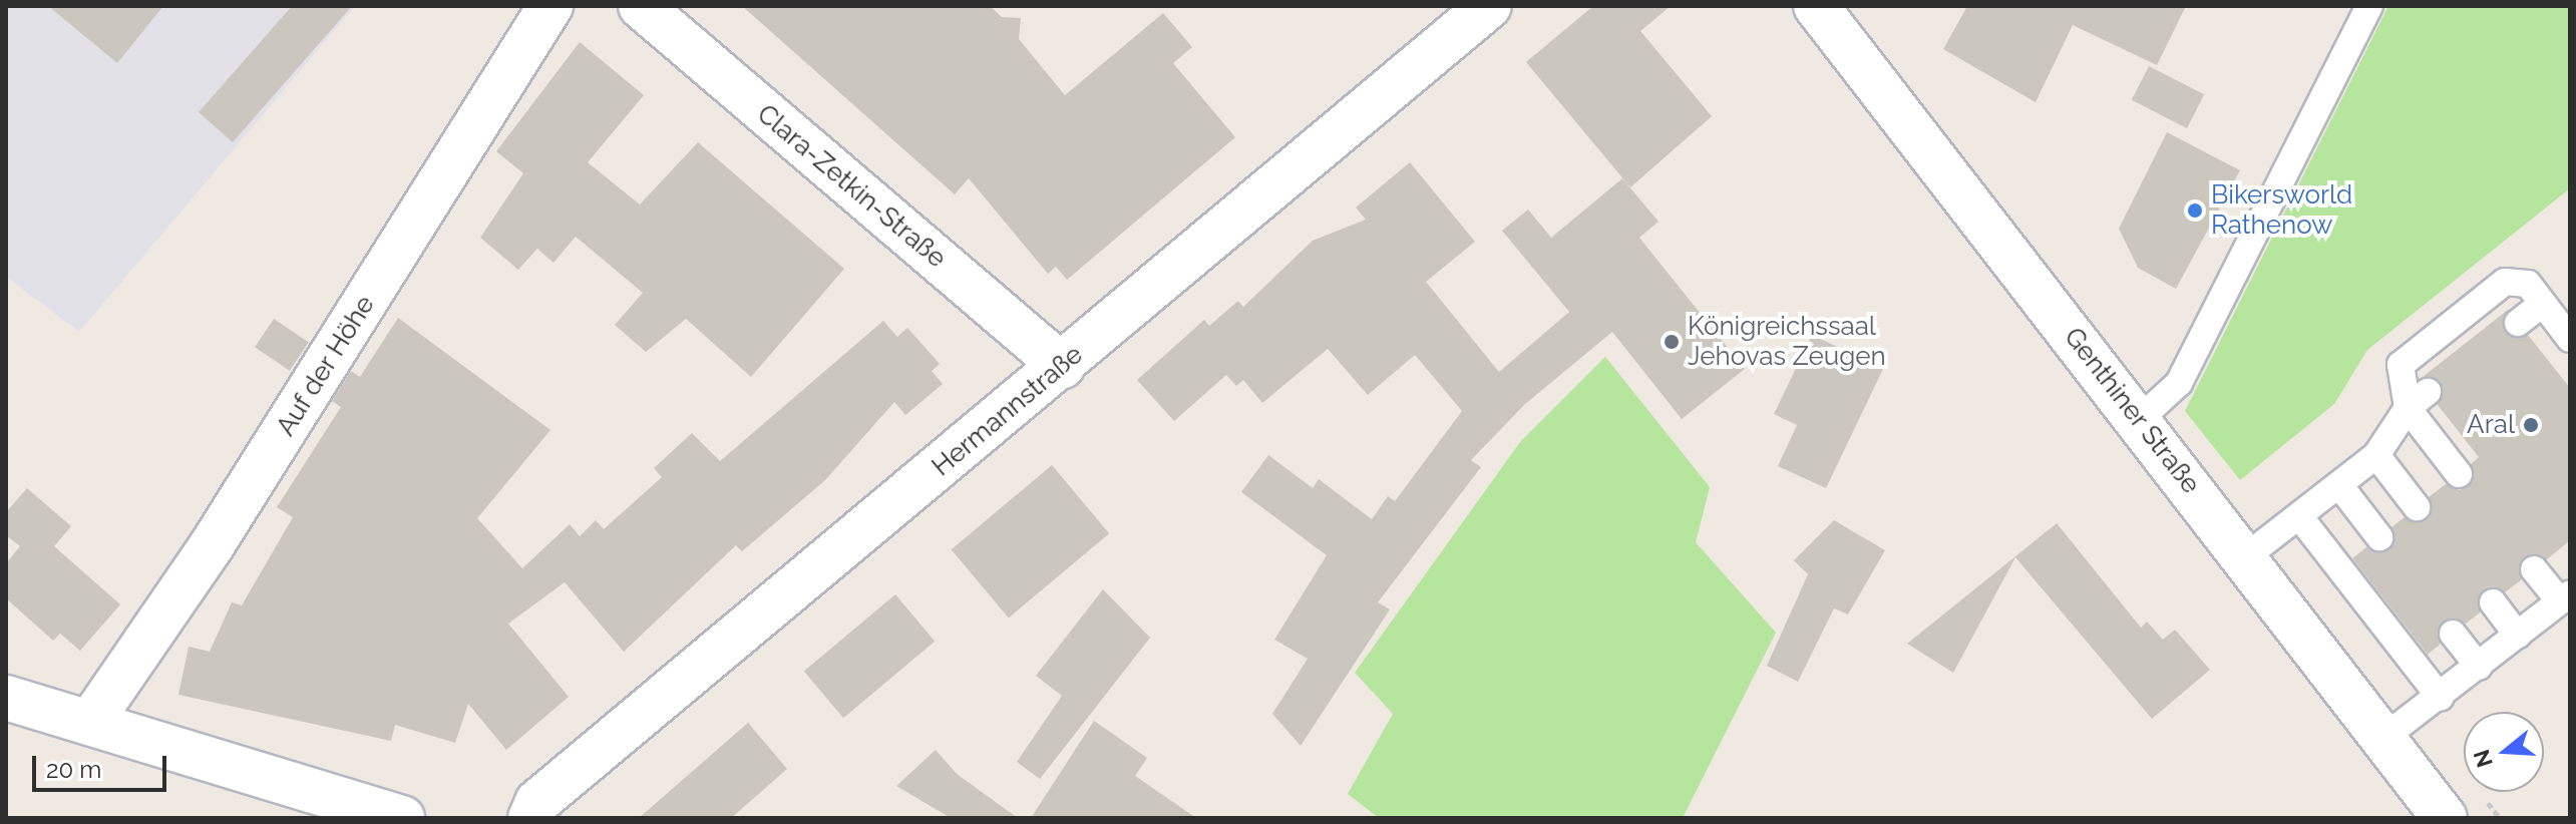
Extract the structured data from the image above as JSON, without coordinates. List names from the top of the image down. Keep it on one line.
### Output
{"streets":{"street":["Clara-Zetkin-Straße","Auf der Höhe","Hermannstraße","Genthiner Straße"]},"crossings":[["Clara-Zetkin-Straße","Hermannstraße"]],"places":["Bikersworld Rathenow","Königreichssaal Jehovas Zeugen","Aral"],"scale_bar":"20 m","north":"left"}
